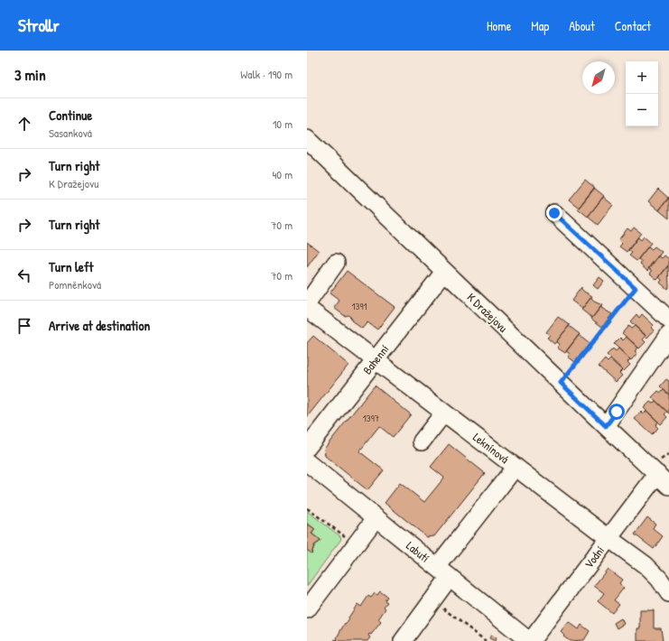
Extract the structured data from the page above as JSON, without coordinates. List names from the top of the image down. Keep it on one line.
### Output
{"streets":{"street":["K Dražejovu","Bahenní","Leknínová","Labutí","Vodní"]},"crossings":[["K Dražejovu","Bahenní"],["K Dražejovu","Vodní"],["Bahenní","Leknínová"],["Leknínová","Vodní"],["Labutí","Vodní"]],"house_numbers":["1391","1397"],"north":"bottom left","page":{"header":"Strollr","nav":["Home","Map","About","Contact"],"heading":["3 min","Walk · 190 m"],"map_buttons":["+","−"],"list":[["Continue","Sasanková","10 m"],["Turn right","K Dražejovu","40 m"],["Turn right","70 m"],["Turn left","Pomněnková","70 m"],"Arrive at destination"]}}
